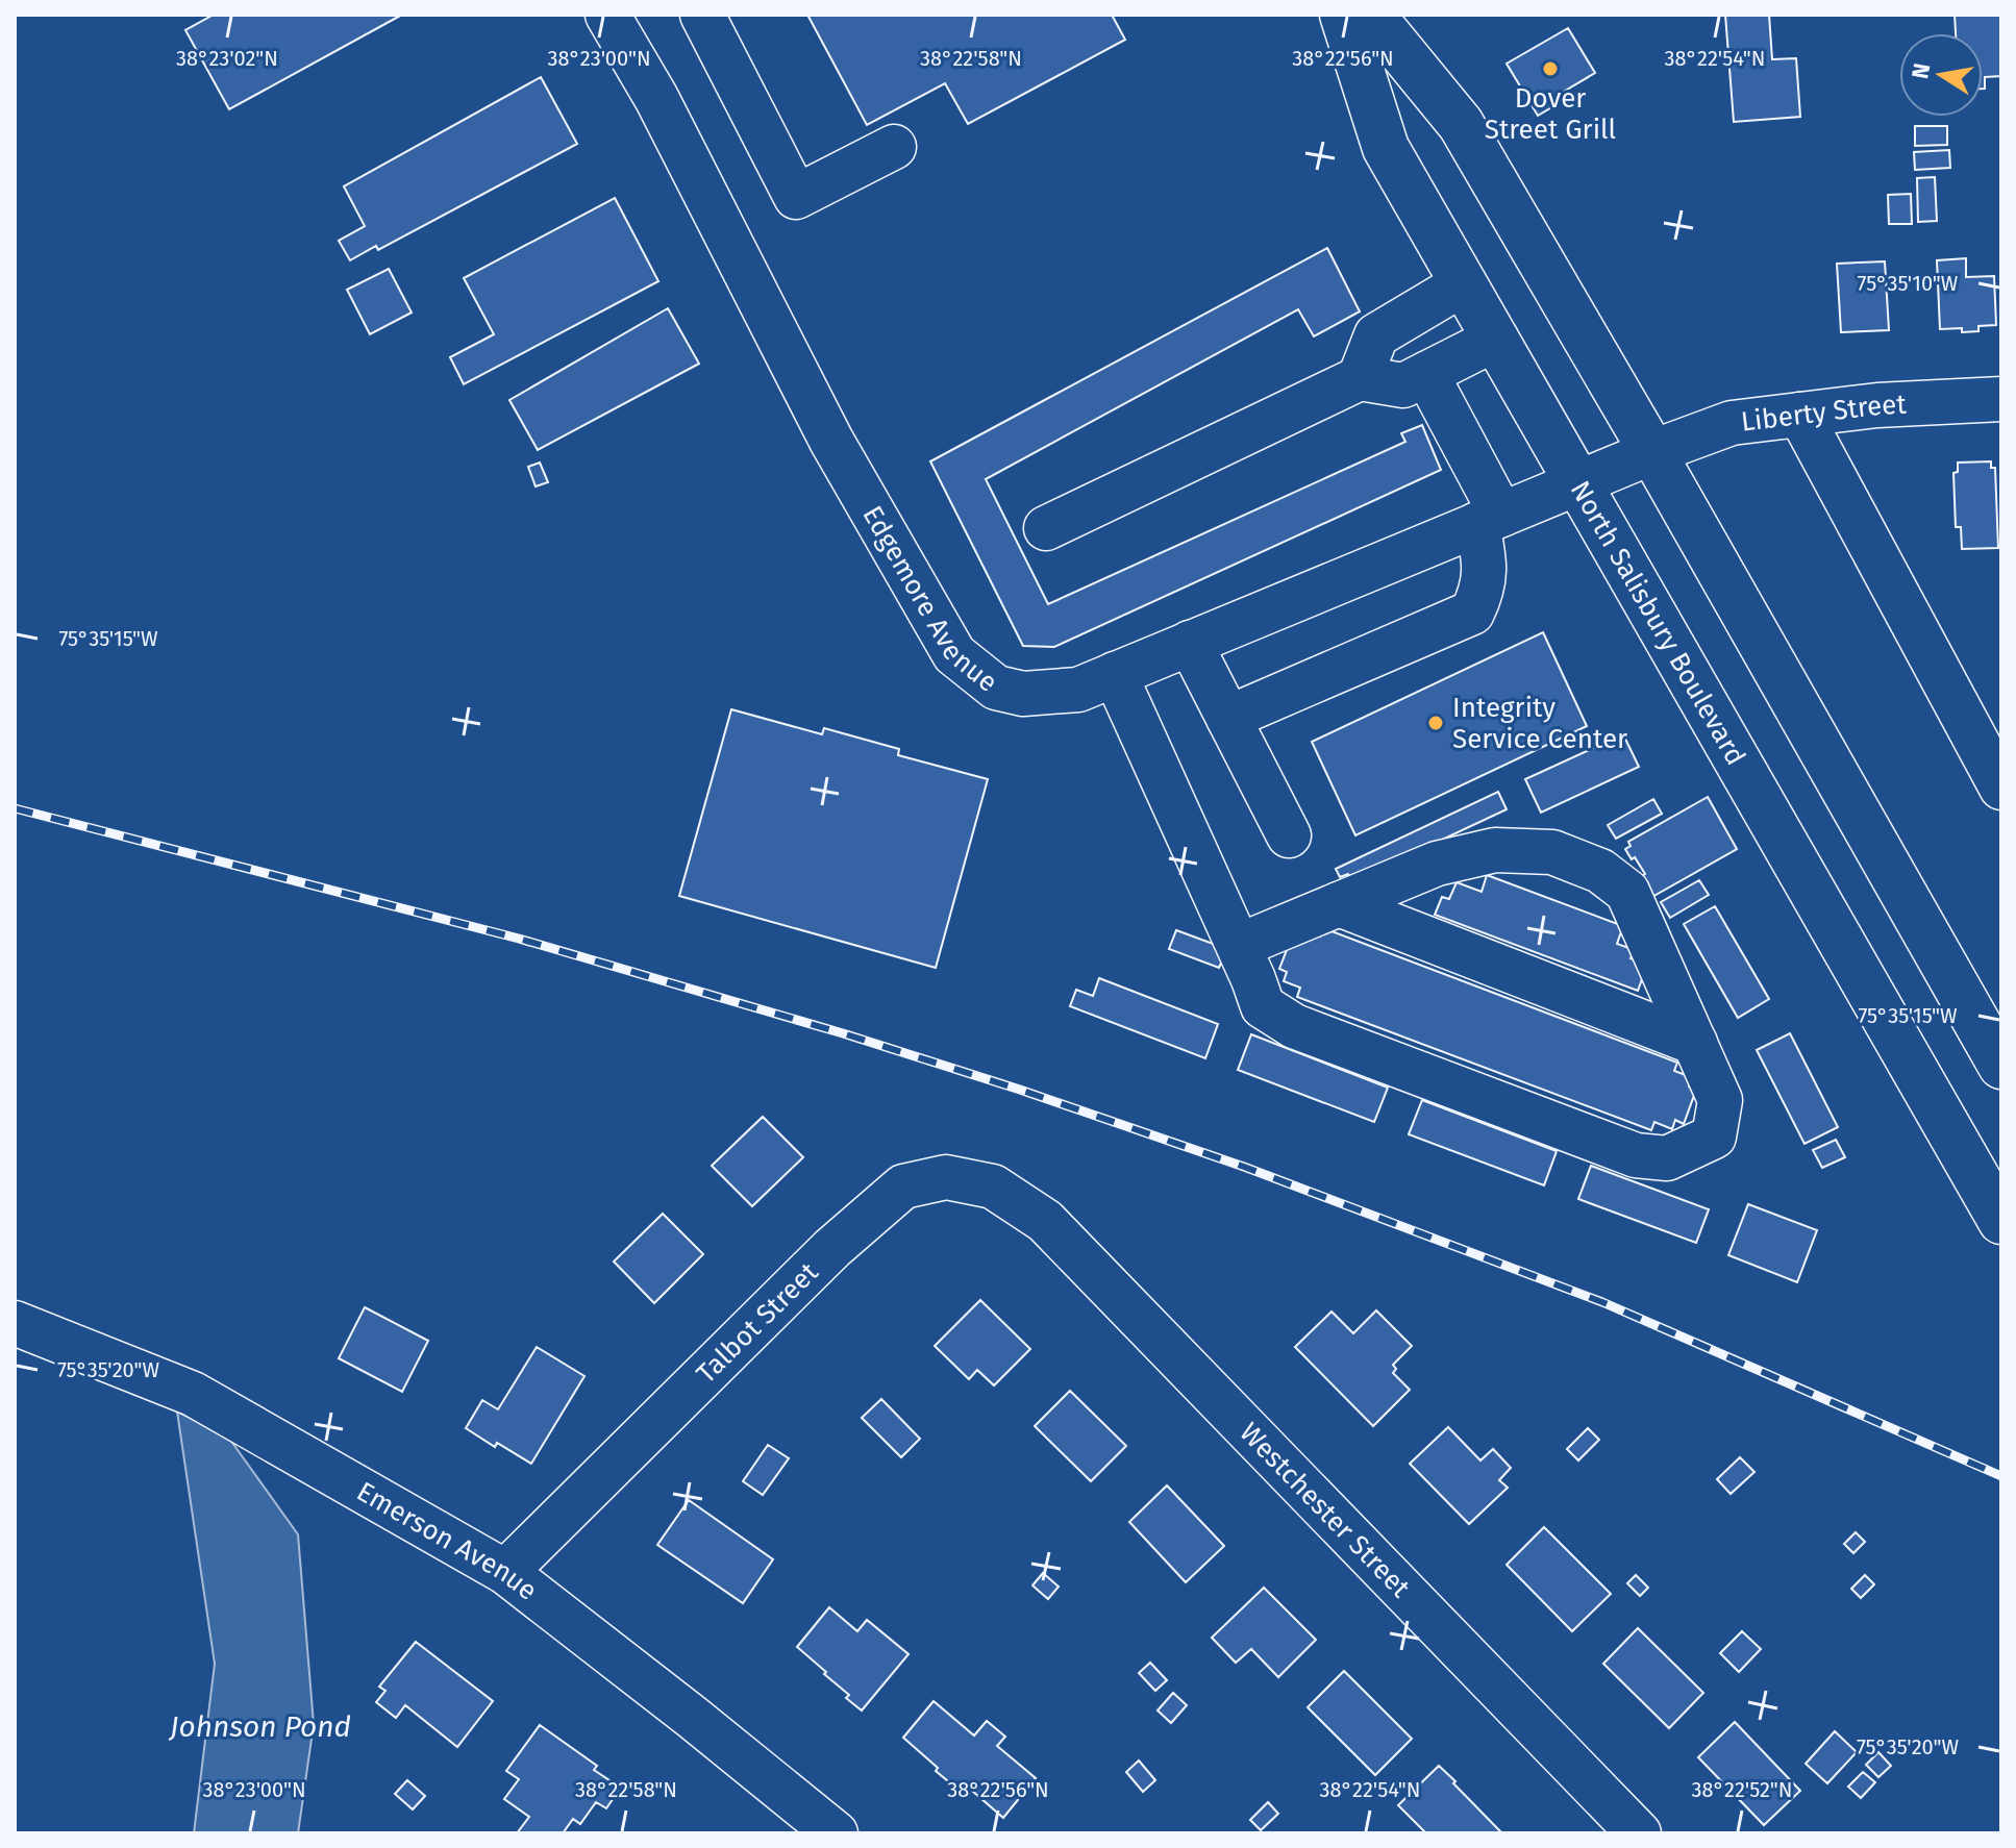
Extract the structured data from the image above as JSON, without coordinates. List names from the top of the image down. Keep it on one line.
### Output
{"streets":{"main road":["North Salisbury Boulevard"],"street":["Liberty Street","Edgemore Avenue","Talbot Street","Westchester Street","Emerson Avenue"]},"crossings":[["Liberty Street","Edgemore Avenue"],["Edgemore Avenue","North Salisbury Boulevard"],["Talbot Street","Westchester Street"],["Talbot Street","Emerson Avenue"]],"water":["Johnson Pond"],"places":["Dover Street Grill","Integrity Service Center"],"north":"left","coordinates":["38°23'02\"N","38°23'00\"N","38°22'58\"N","38°22'56\"N","38°22'54\"N","75°35'10\"W","75°35'15\"W","75°35'20\"W","38°22'52\"N"]}
